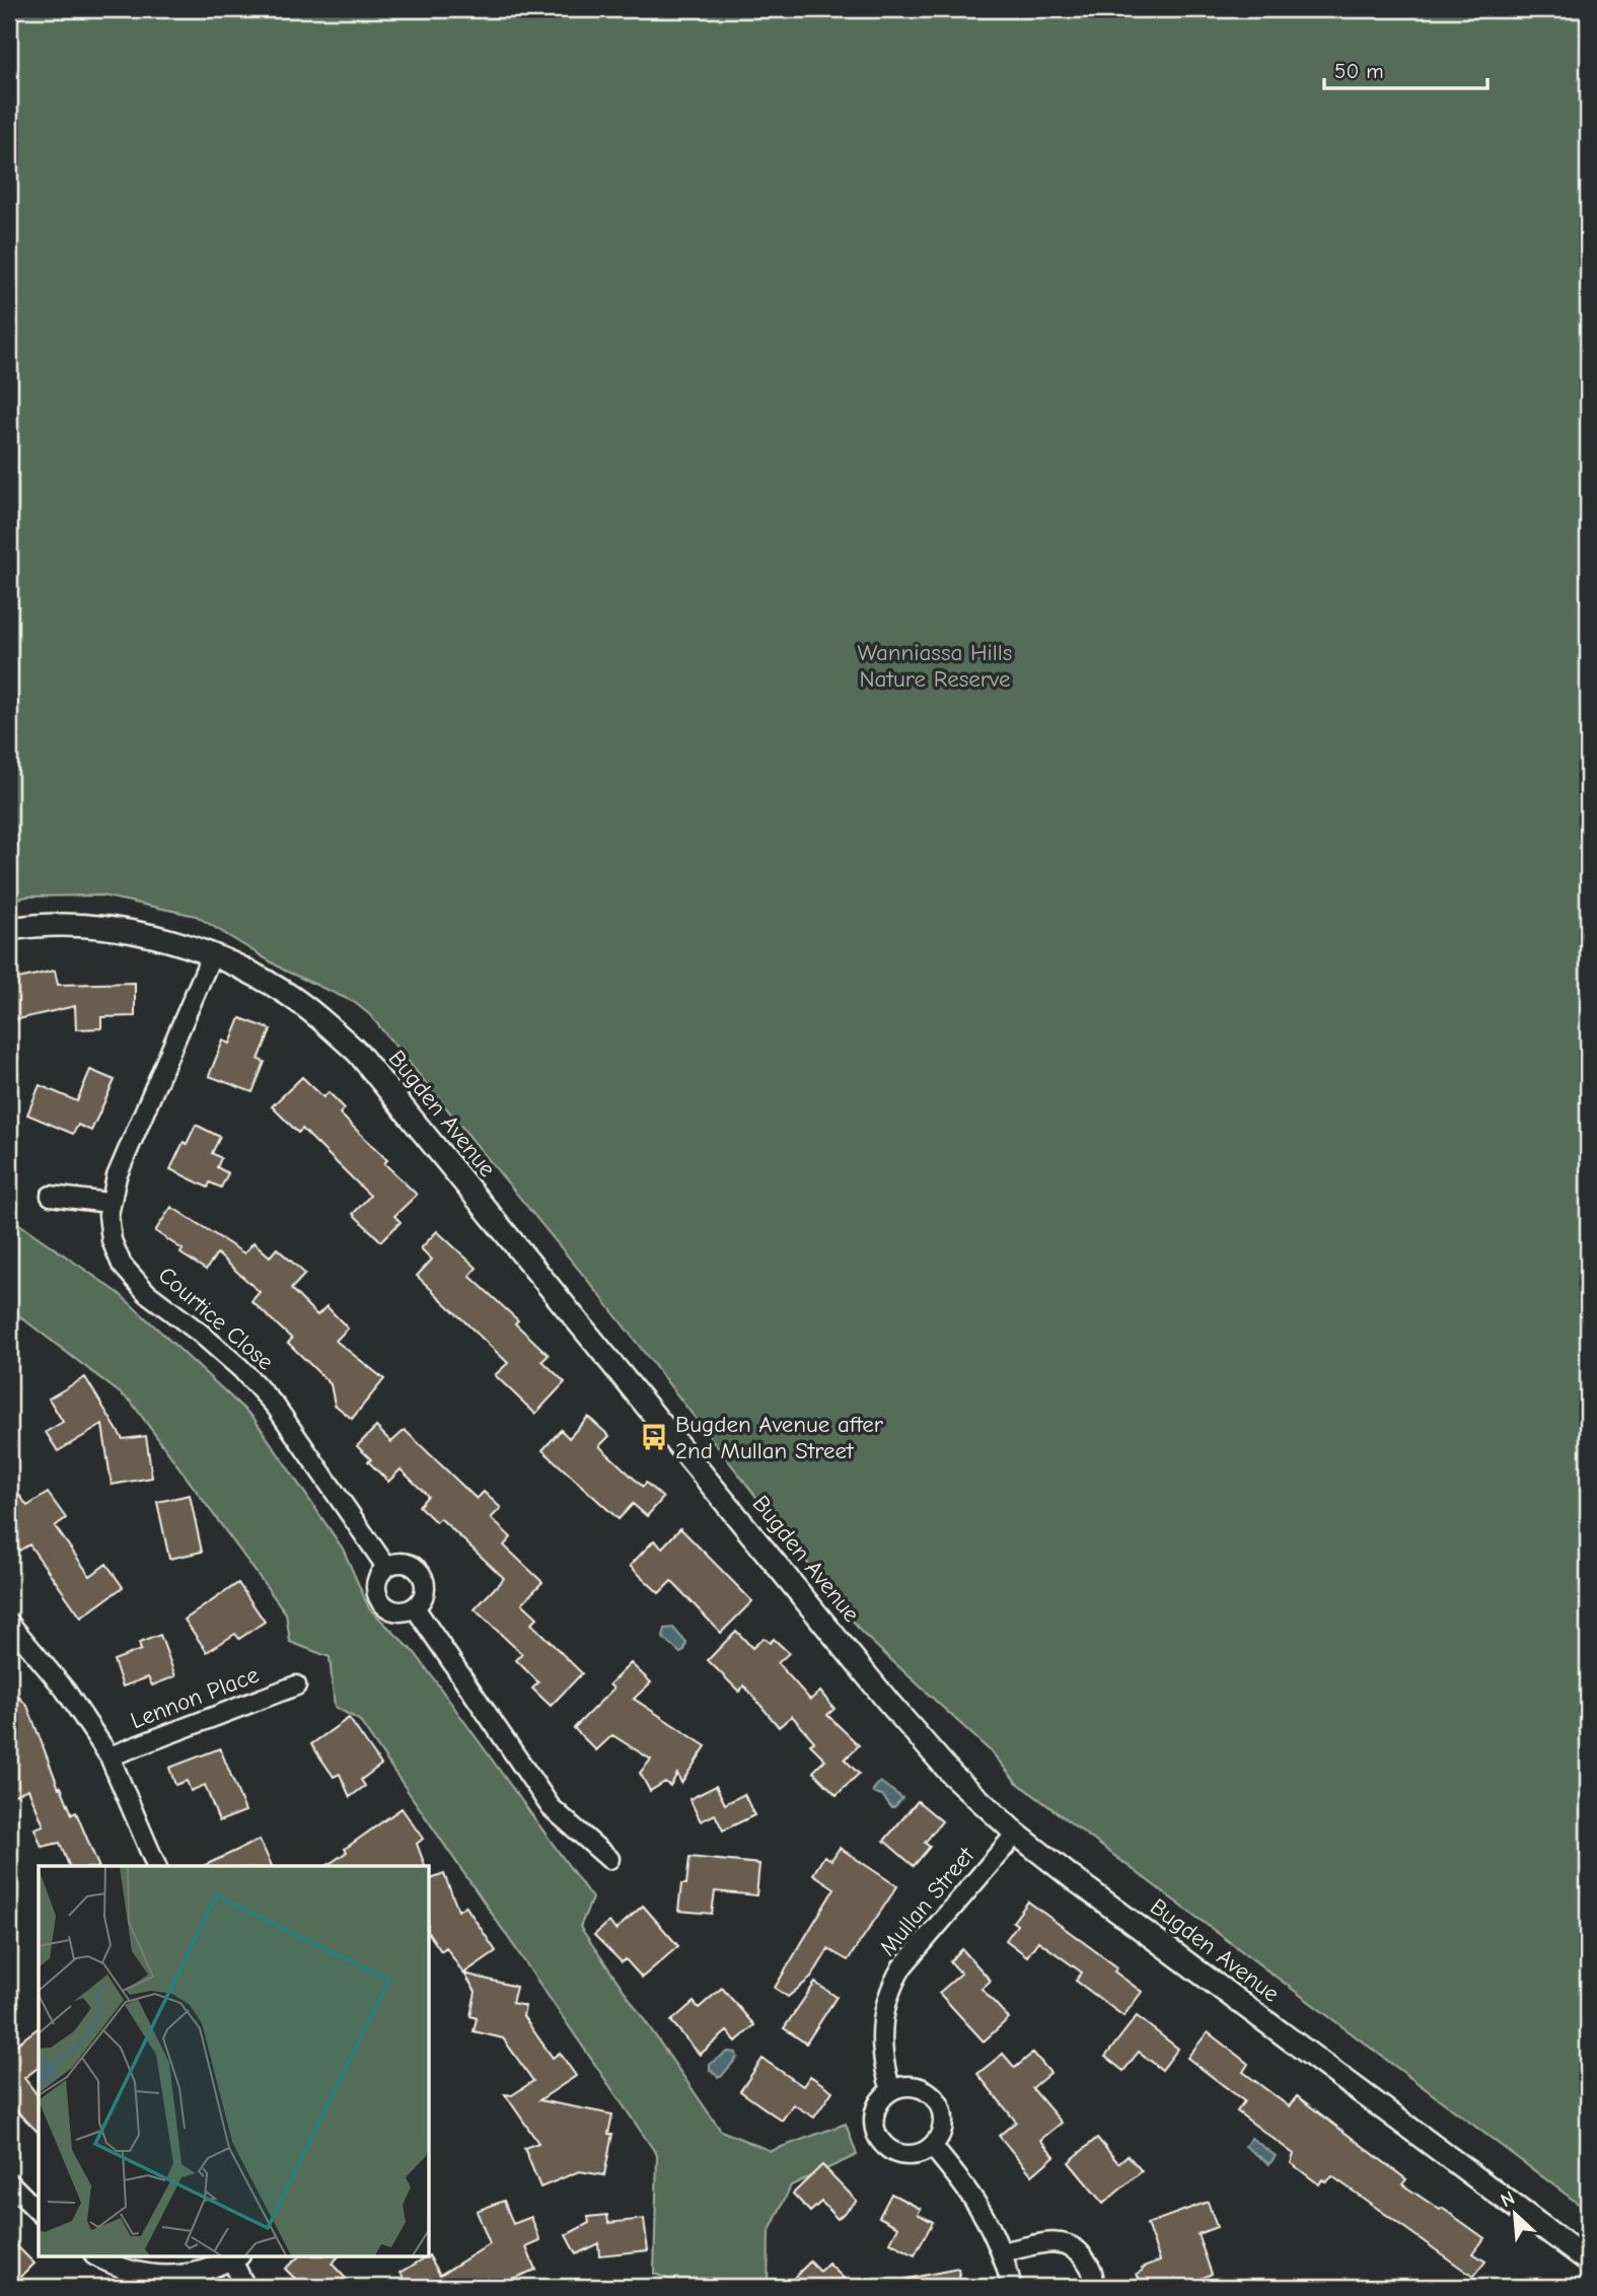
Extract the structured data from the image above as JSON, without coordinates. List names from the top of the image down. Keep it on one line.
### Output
{"streets":{"street":["Bugden Avenue","Courtice Close","Lennon Place","Mullan Street"]},"crossings":[["Bugden Avenue","Courtice Close"],["Bugden Avenue","Mullan Street"]],"parks":["Wanniassa Hills Nature Reserve"],"places":{"bus stop":["Bugden Avenue after 2nd Mullan Street"]},"scale_bar":"50 m","north":"top left"}
